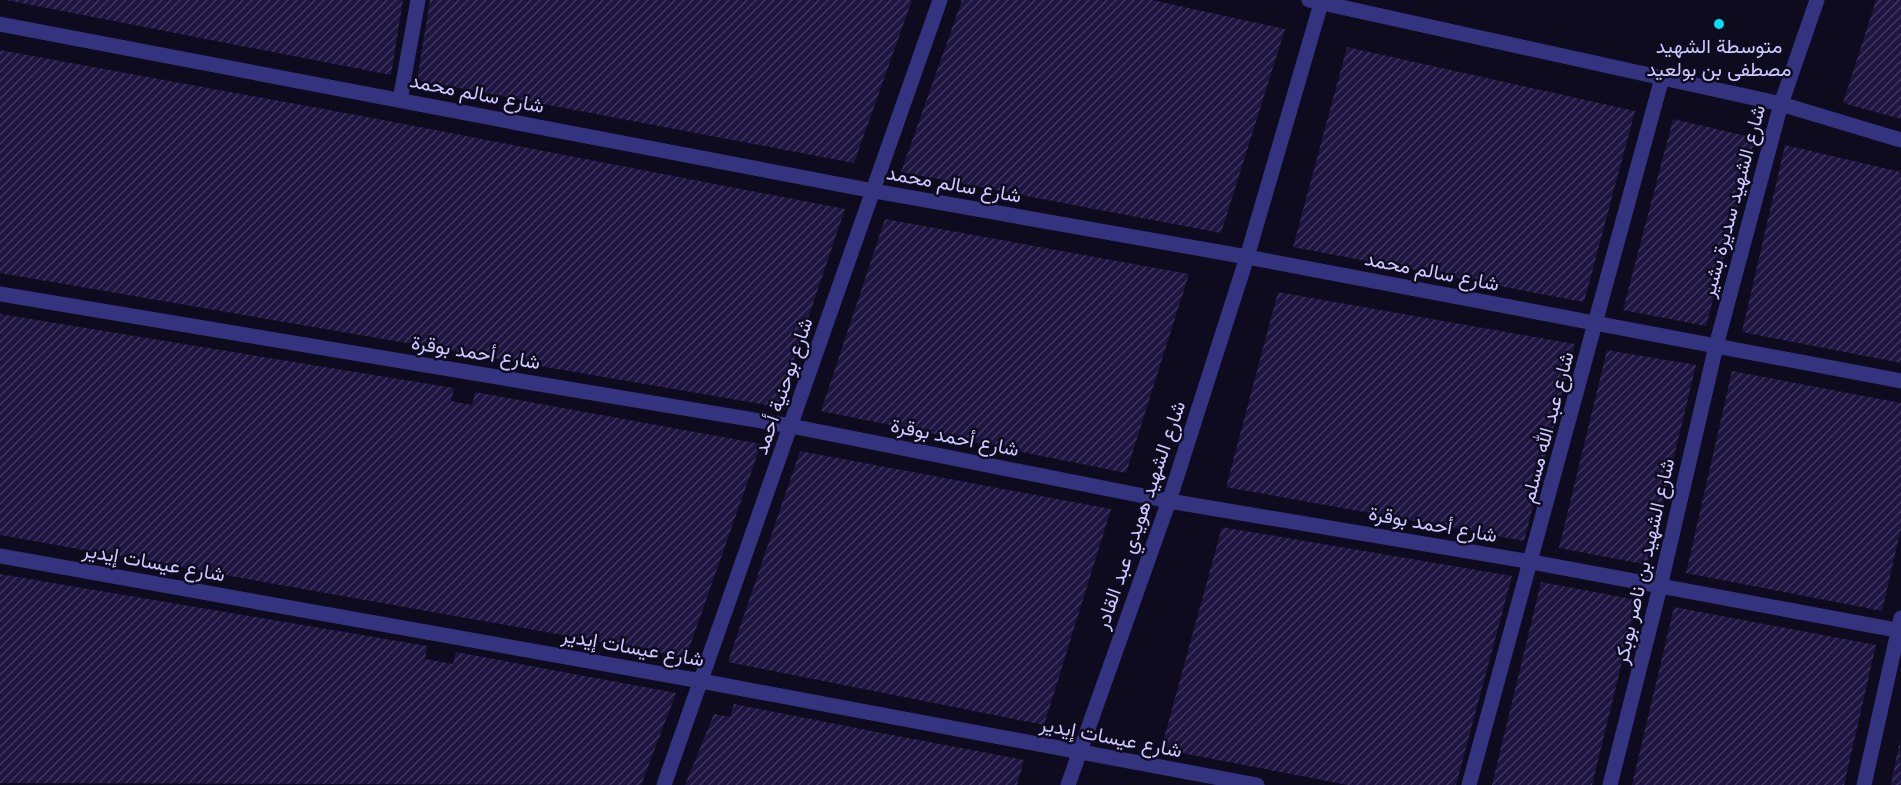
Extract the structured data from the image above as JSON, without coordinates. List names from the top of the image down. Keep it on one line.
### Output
{"streets":{"street":["شارع سالم محمد","شارع الشهيد سديرة بشير","شارع أحمد بوقرة","شارع بوحنية أحمد","شارع عبد الله مسلم","شارع الشهيد هويدي عبد القادر","شارع الشهيد بن ناصر بوبكر","شارع عيسات إيدير"]},"crossings":[["شارع سالم محمد","شارع الشهيد سديرة بشير"],["شارع سالم محمد","شارع بوحنية أحمد"],["شارع سالم محمد","شارع عبد الله مسلم"],["شارع سالم محمد","شارع الشهيد هويدي عبد القادر"],["شارع سالم محمد","شارع الشهيد بن ناصر بوبكر"],["شارع الشهيد سديرة بشير","شارع الشهيد بن ناصر بوبكر"],["شارع أحمد بوقرة","شارع بوحنية أحمد"],["شارع أحمد بوقرة","شارع عبد الله مسلم"],["شارع أحمد بوقرة","شارع الشهيد هويدي عبد القادر"],["شارع أحمد بوقرة","شارع الشهيد بن ناصر بوبكر"],["شارع بوحنية أحمد","شارع عيسات إيدير"],["شارع الشهيد هويدي عبد القادر","شارع عيسات إيدير"]],"places":["متوسطة الشهيد مصطفى بن بولعيد"]}
